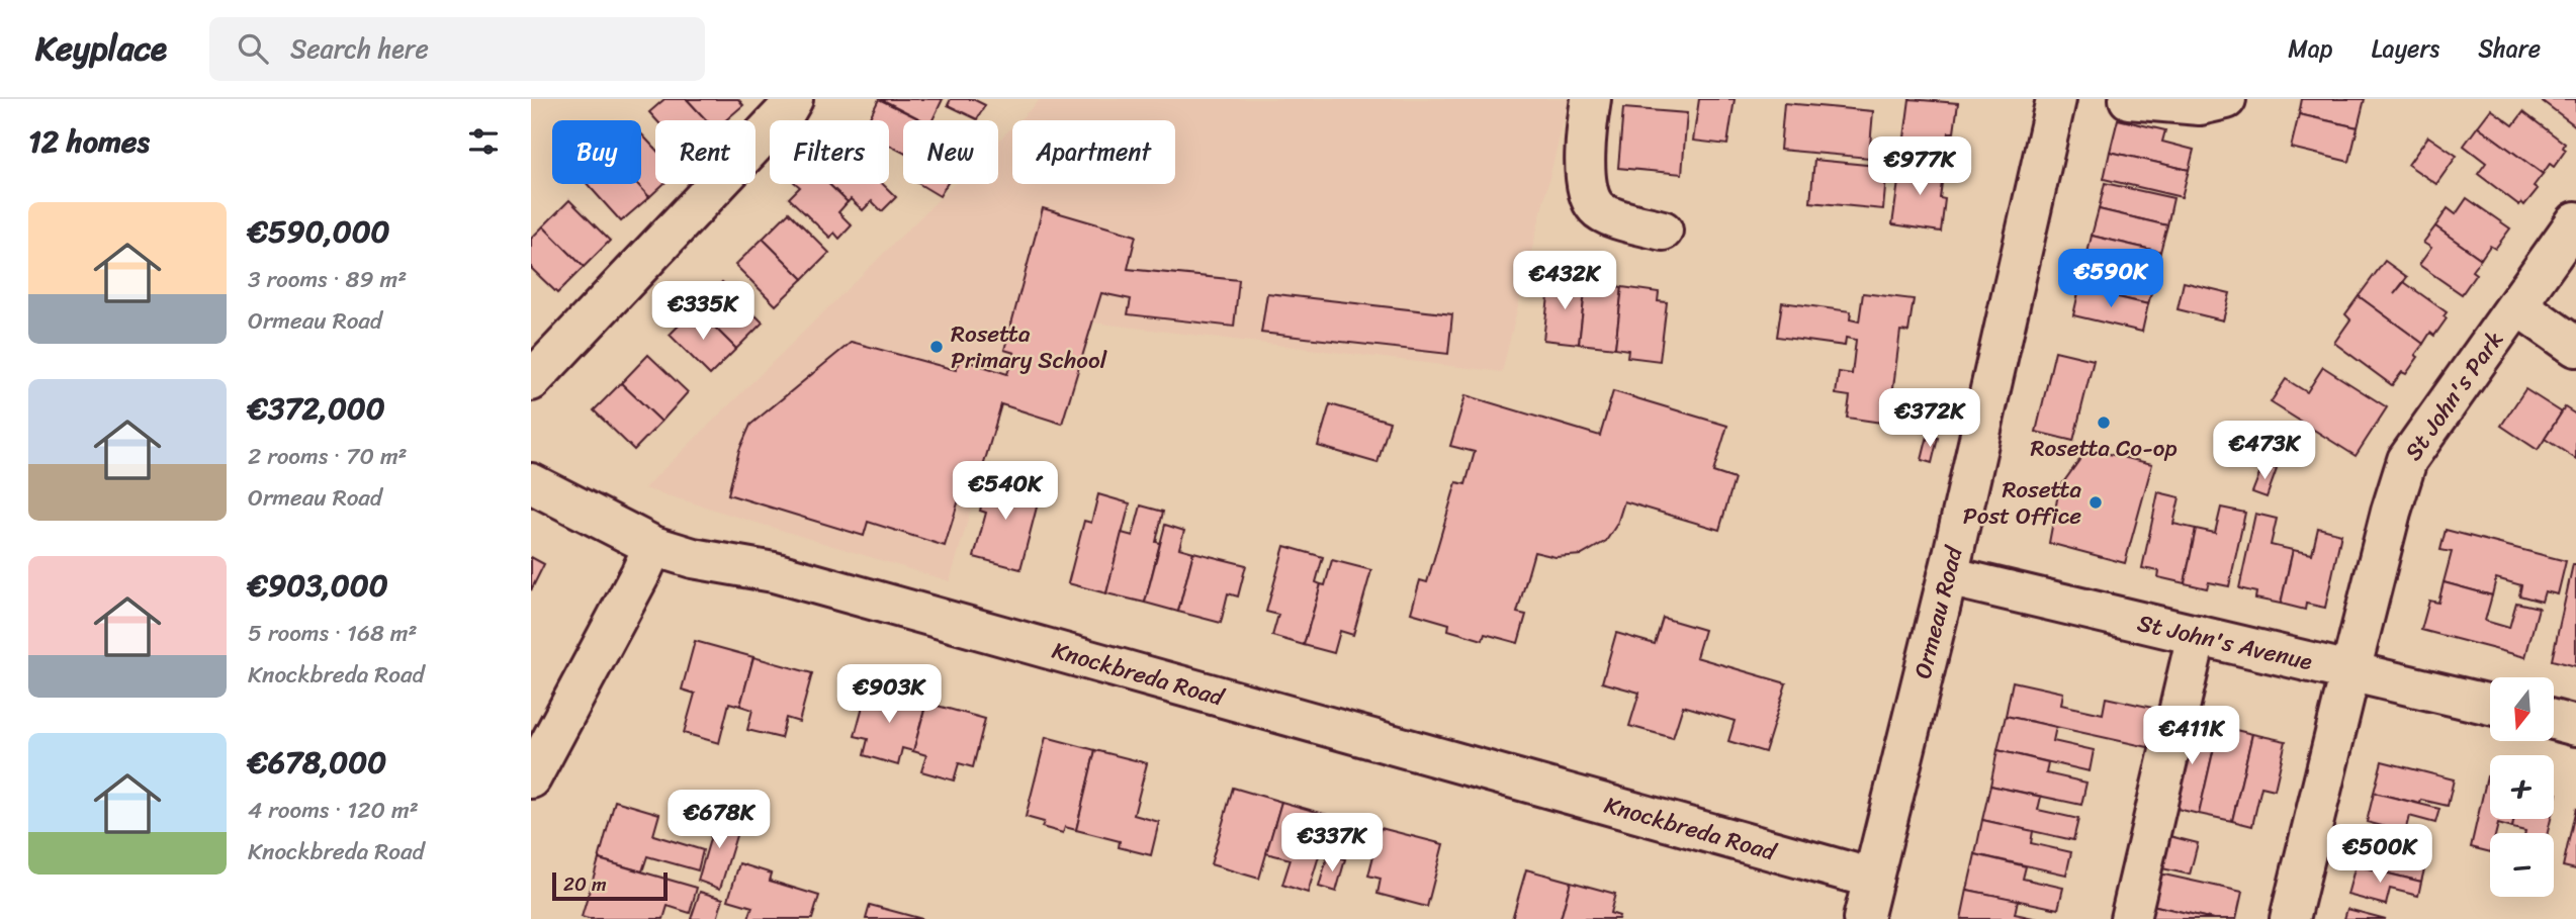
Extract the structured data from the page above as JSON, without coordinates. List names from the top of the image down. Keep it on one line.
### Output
{"streets":{"street":["St John's Park","Ormeau Road","St John's Avenue","Knockbreda Road"]},"crossings":[["St John's Park","St John's Avenue"],["Ormeau Road","St John's Avenue"],["Ormeau Road","Knockbreda Road"]],"places":["Rosetta Primary School","Rosetta Co-op","Rosetta Post Office"],"scale_bar":"20 m","north":"bottom","page":{"header":"Keyplace","search":"Search here","nav":["Map","Layers","Share"],"heading":"12 homes","chip":["Buy","Rent","Filters","New","Apartment"],"price":["€977K","€590K","€432K","€335K","€372K","€473K","€540K","€903K","€411K","€678K","€337K","€500K"],"list":[{"name":"€590,000","note":"3 rooms · 89 m² · Ormeau Road"},{"name":"€372,000","note":"2 rooms · 70 m² · Ormeau Road"},{"name":"€903,000","note":"5 rooms · 168 m² · Knockbreda Road"},{"name":"€678,000","note":"4 rooms · 120 m² · Knockbreda Road"}],"map_buttons":["+","−"],"scale":"20 m"}}
